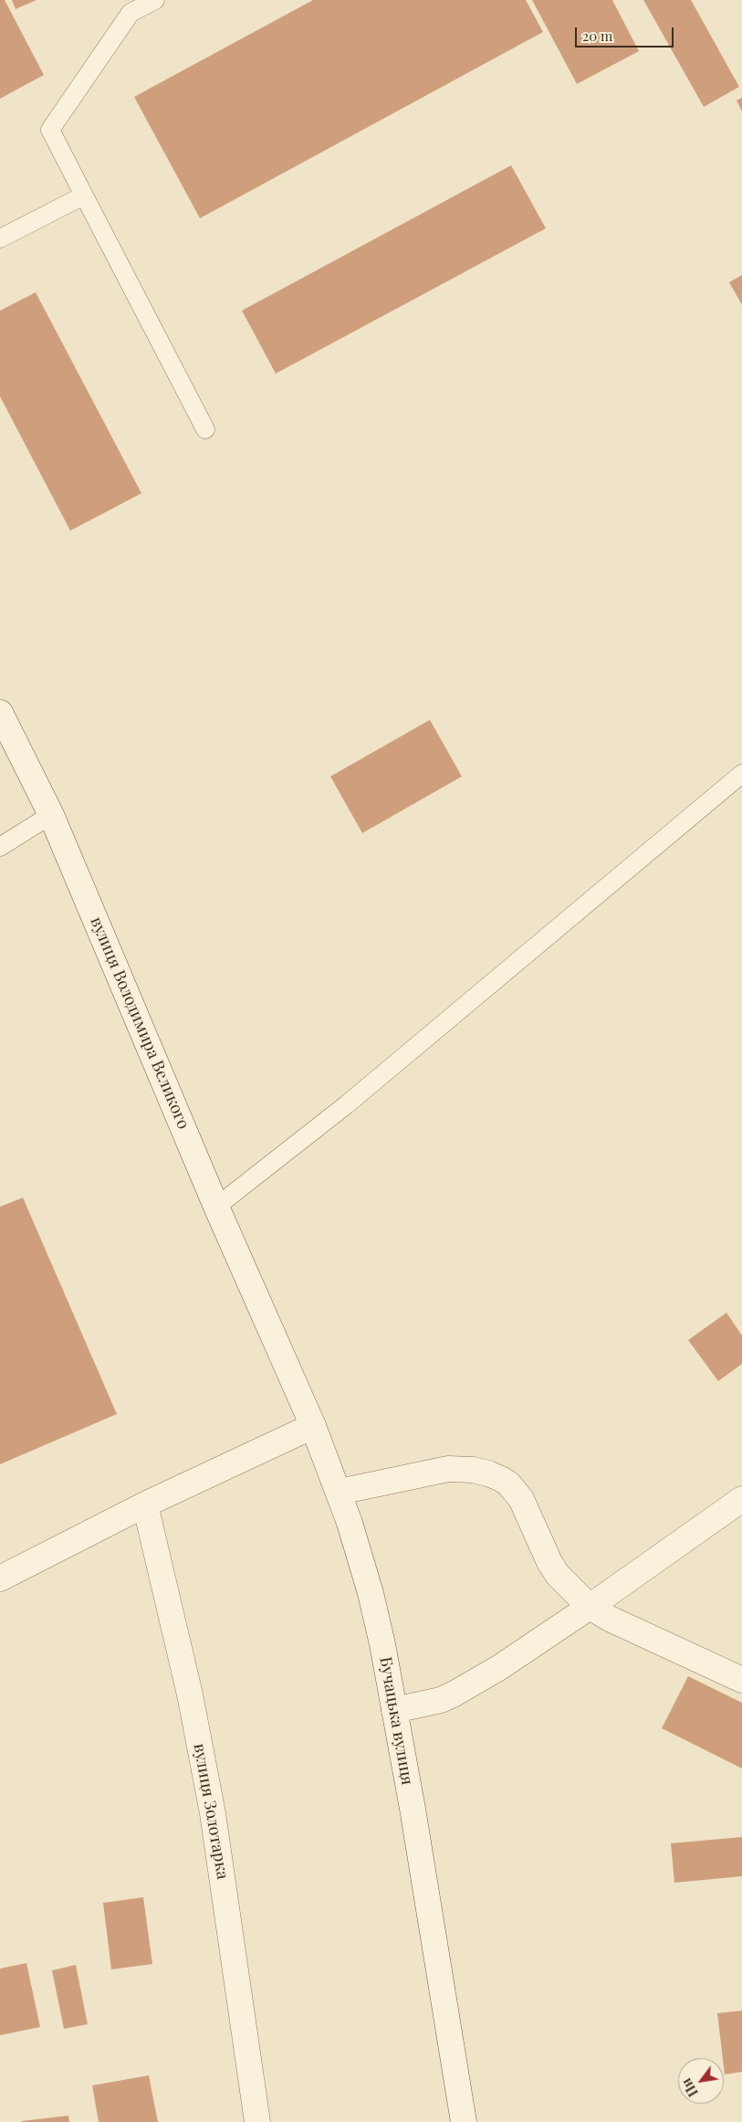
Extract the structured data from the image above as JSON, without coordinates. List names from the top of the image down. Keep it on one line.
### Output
{"streets":{"street":["вулиця Володимира Великого","Бучацька вулиця","вулиця Золотарка"]},"crossings":[["вулиця Володимира Великого","Бучацька вулиця"]],"scale_bar":"20 m","north":"bottom left"}
